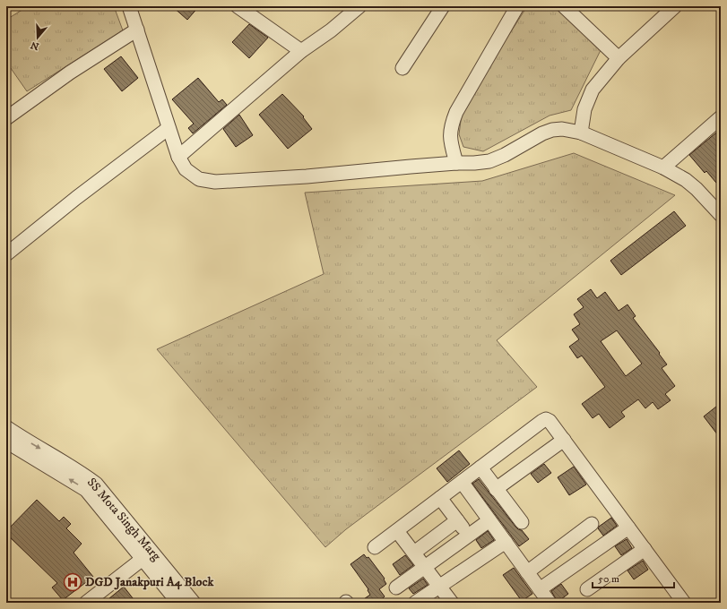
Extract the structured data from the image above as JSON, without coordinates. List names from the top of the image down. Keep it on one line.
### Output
{"streets":{"street":["SS Mota Singh Marg"]},"places":{"hospital":["DGD Janakpuri A4 Block"]},"scale_bar":"50 m","north":"bottom"}
